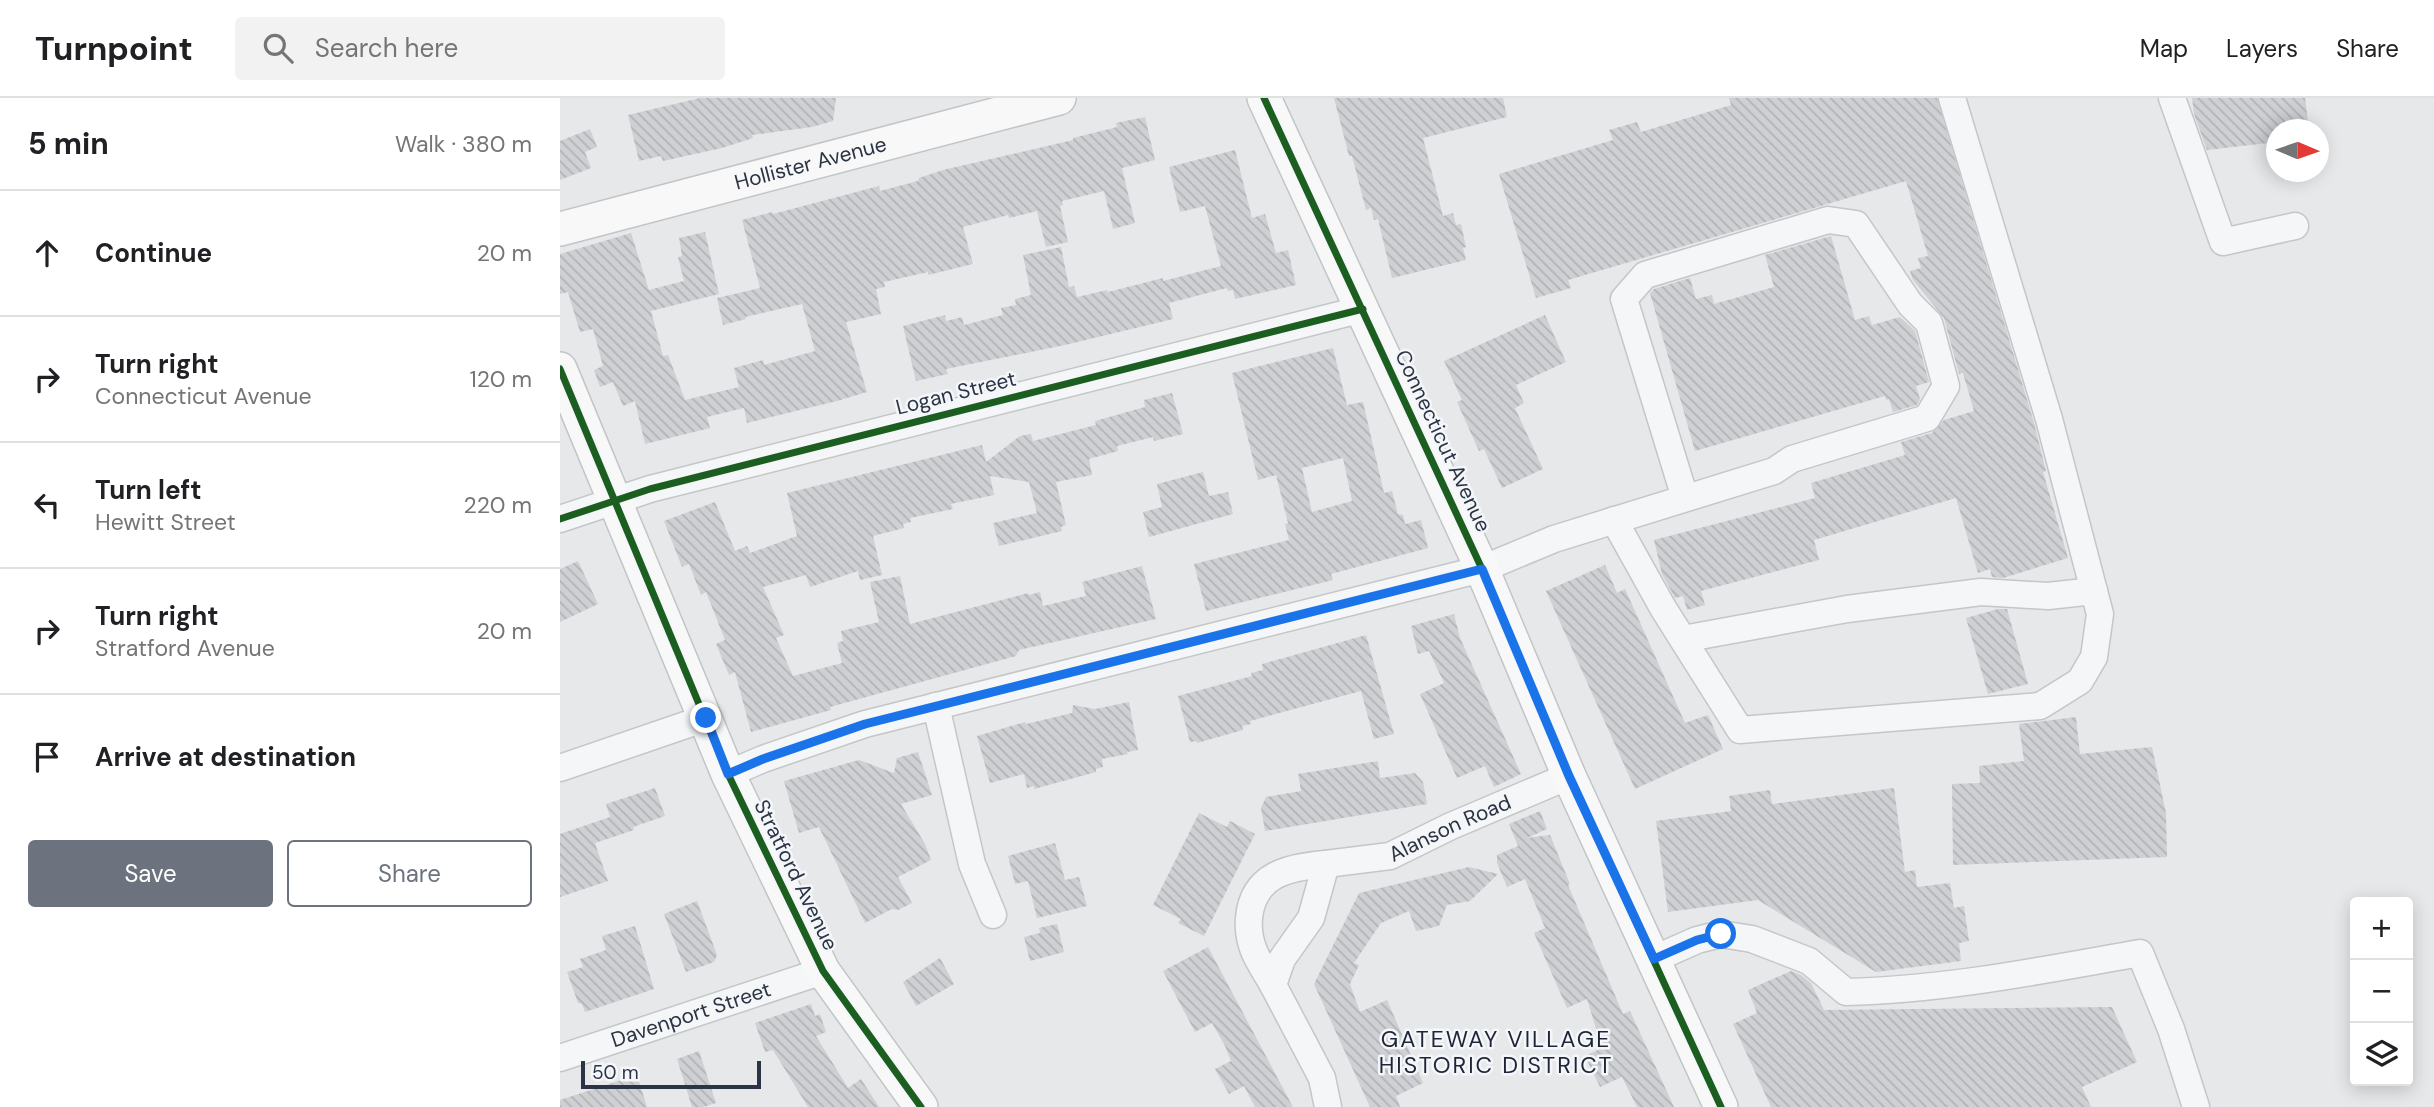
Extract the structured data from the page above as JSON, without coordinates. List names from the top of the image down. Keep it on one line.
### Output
{"streets":{"main road":["Hollister Avenue","Connecticut Avenue","Stratford Avenue"],"street":["Logan Street","Alanson Road","Davenport Street"]},"crossings":[["Logan Street","Connecticut Avenue"],["Logan Street","Stratford Avenue"],["Connecticut Avenue","Alanson Road"],["Stratford Avenue","Davenport Street"]],"districts":["GATEWAY VILLAGE HISTORIC DISTRICT"],"scale_bar":"50 m","north":"right","page":{"header":"Turnpoint","search":"Search here","nav":["Map","Layers","Share"],"heading":["5 min","Walk · 380 m"],"list":[["Continue","20 m"],["Turn right","Connecticut Avenue","120 m"],["Turn left","Hewitt Street","220 m"],["Turn right","Stratford Avenue","20 m"],"Arrive at destination"],"buttons":["Save","Share"],"map_buttons":["+","−"],"scale":"50 m"}}
